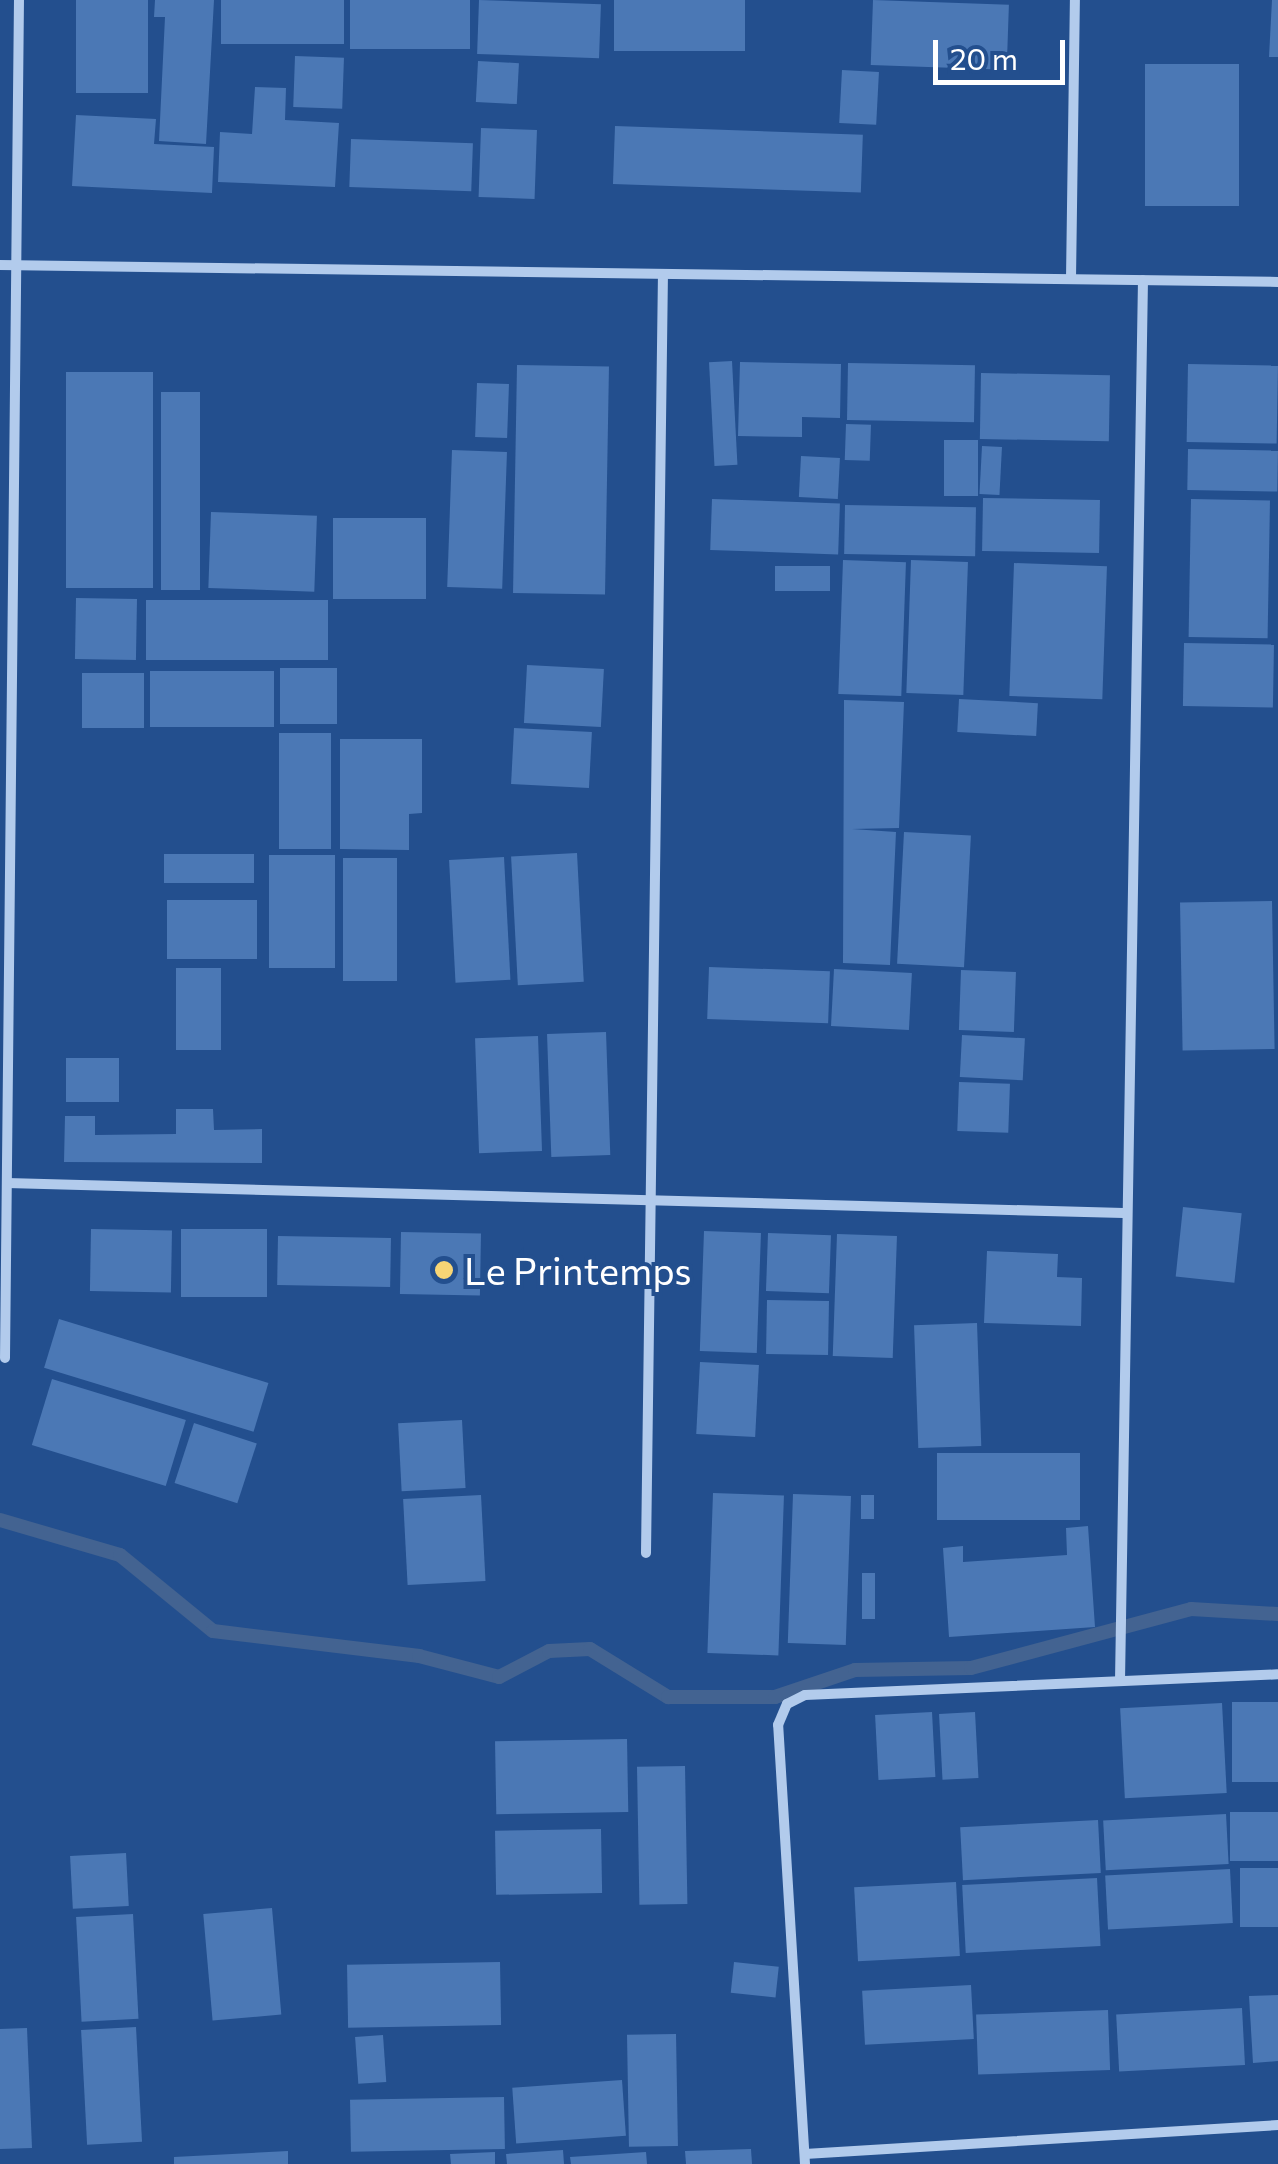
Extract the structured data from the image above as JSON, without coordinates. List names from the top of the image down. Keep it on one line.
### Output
{"places":["Le Printemps"],"scale_bar":"20 m"}
